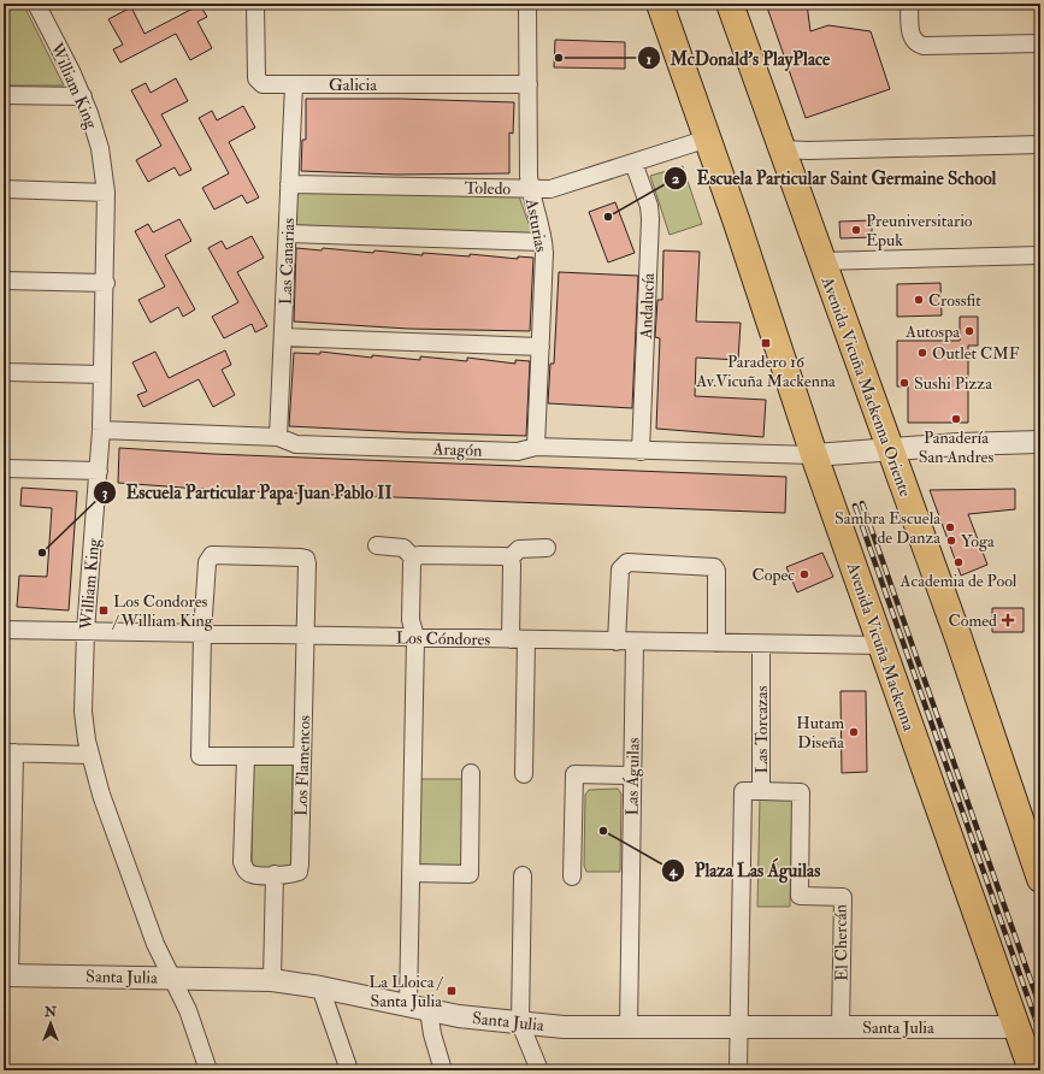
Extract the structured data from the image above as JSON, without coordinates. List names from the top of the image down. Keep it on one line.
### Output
{"streets":{"main road":["Avenida Vicuña Mackenna Oriente","Avenida Vicuña Mackenna"],"street":["Galicia","William King","Toledo","Asturias","Las Canarias","Andalucía","Aragón","Los Cóndores","Las Torcazas","Los Flamencos","Las Águilas","El Chercán","Santa Julia"]},"crossings":[["Galicia","Asturias"],["Galicia","Las Canarias"],["William King","Aragón"],["William King","Los Cóndores"],["William King","Santa Julia"],["Toledo","Asturias"],["Toledo","Las Canarias"],["Toledo","Andalucía"],["Toledo","Avenida Vicuña Mackenna"],["Asturias","Aragón"],["Las Canarias","Aragón"],["Andalucía","Aragón"],["Aragón","Avenida Vicuña Mackenna"],["Los Cóndores","Avenida Vicuña Mackenna"],["Los Cóndores","Las Torcazas"],["Los Cóndores","Los Flamencos"],["Los Cóndores","Las Águilas"],["Avenida Vicuña Mackenna","Santa Julia"],["Las Torcazas","El Chercán"],["Las Torcazas","Santa Julia"],["Las Águilas","Santa Julia"],["El Chercán","Santa Julia"]],"places":{"other":["McDonald's PlayPlace","Escuela Particular Saint Germaine School","Preuniversitario Epuk","Crossfit","Autospa","Outlet CMF","Sushi Pizza","Panadería San Andres","Sambra Escuela de Danza","Yoga","Escuela Particular Papa Juan Pablo II","Academia de Pool","Copec","Hutam Diseña","Plaza Las Águilas"],"transit":["Paradero 16 Av.Vicuña Mackenna","Los Condores / William King","La Lloica / Santa Julia"],"health":["Comed"]},"north":"top"}
